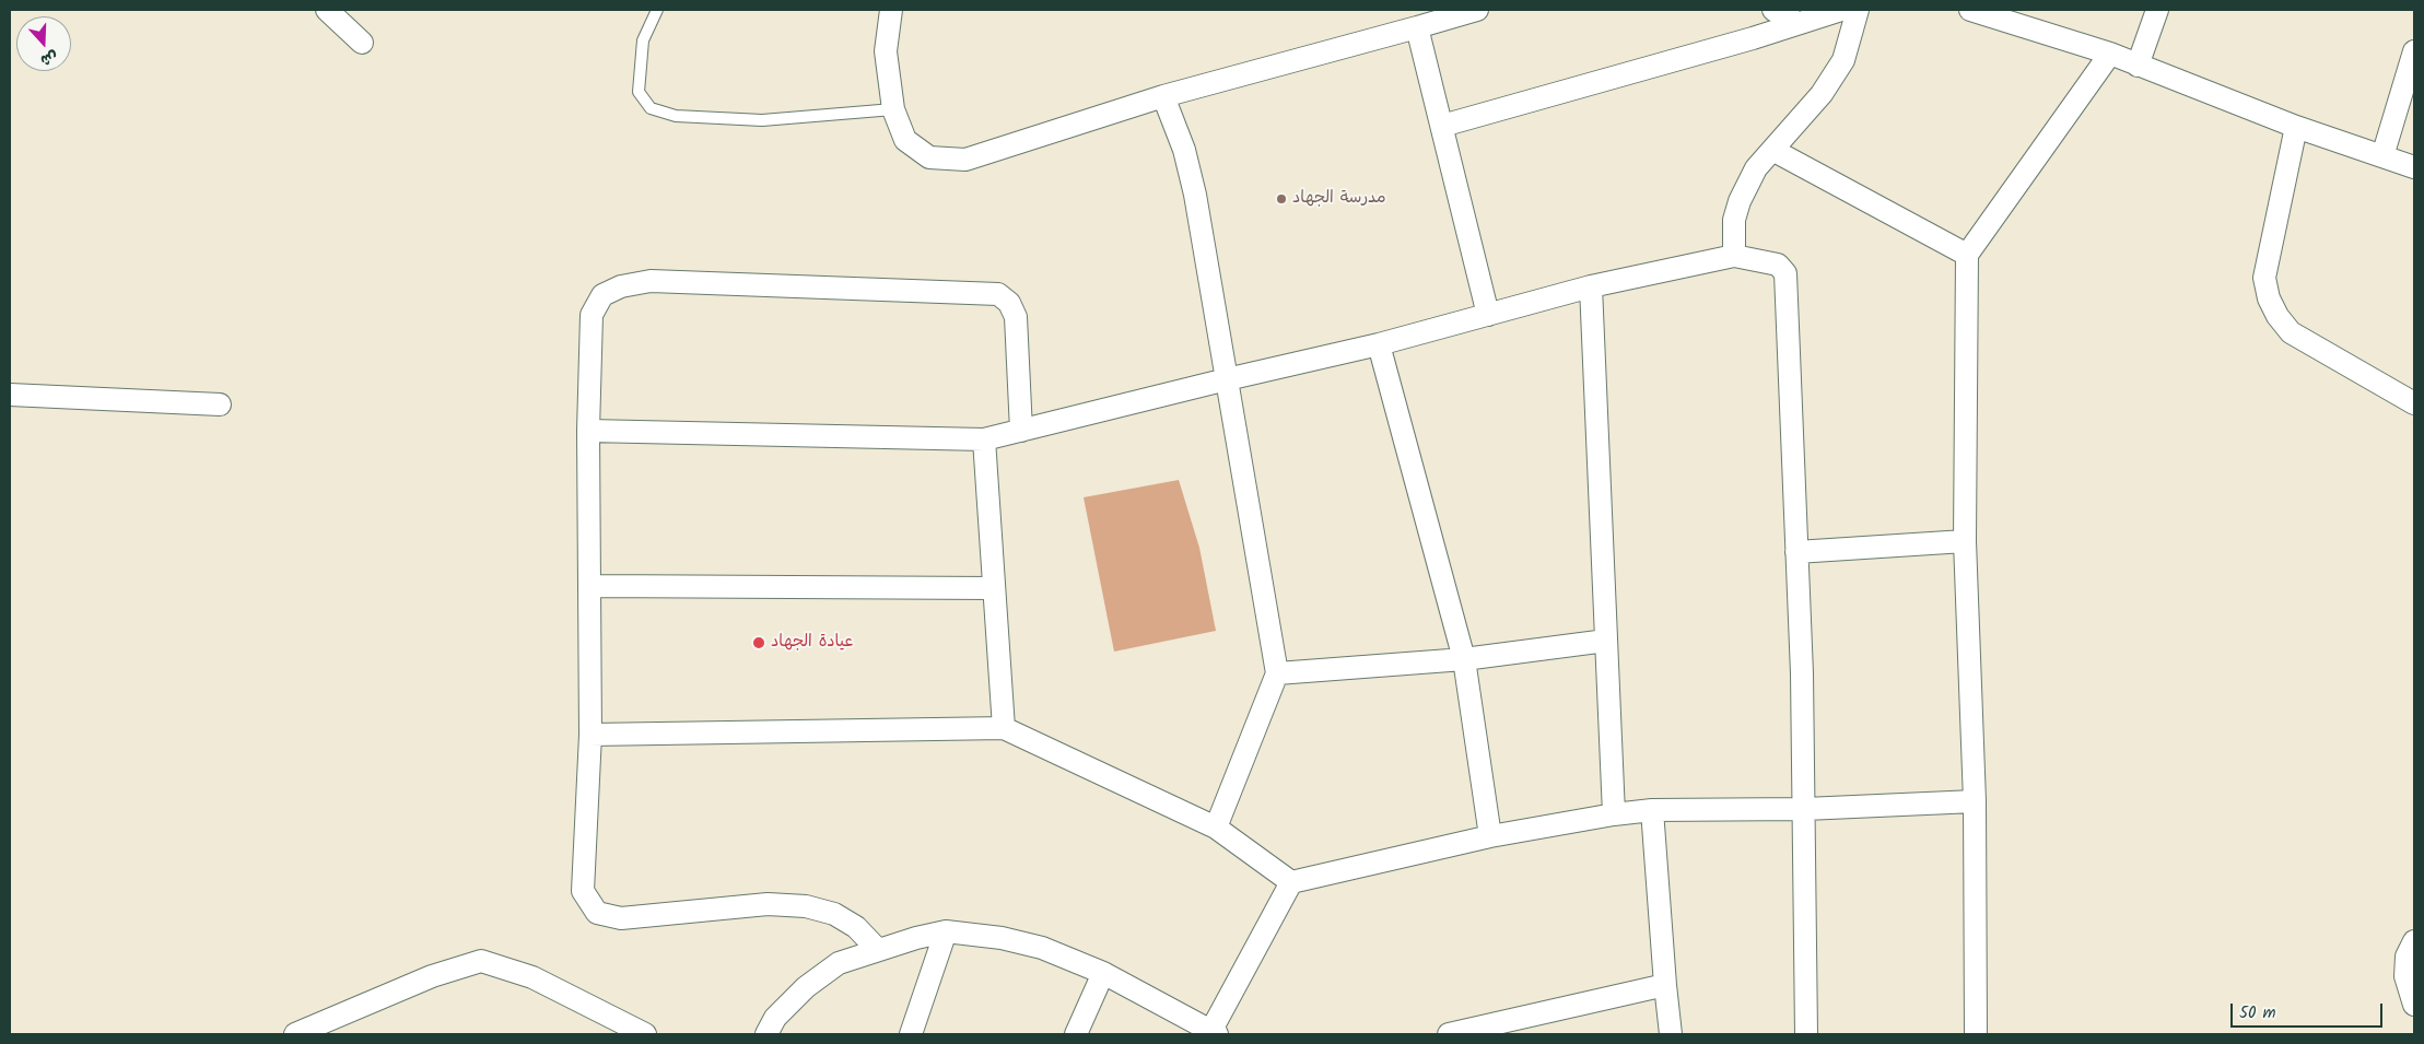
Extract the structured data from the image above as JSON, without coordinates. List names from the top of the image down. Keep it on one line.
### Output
{"places":["مدرسة الجهاد","عيادة الجهاد"],"scale_bar":"50 m","north":"bottom"}
